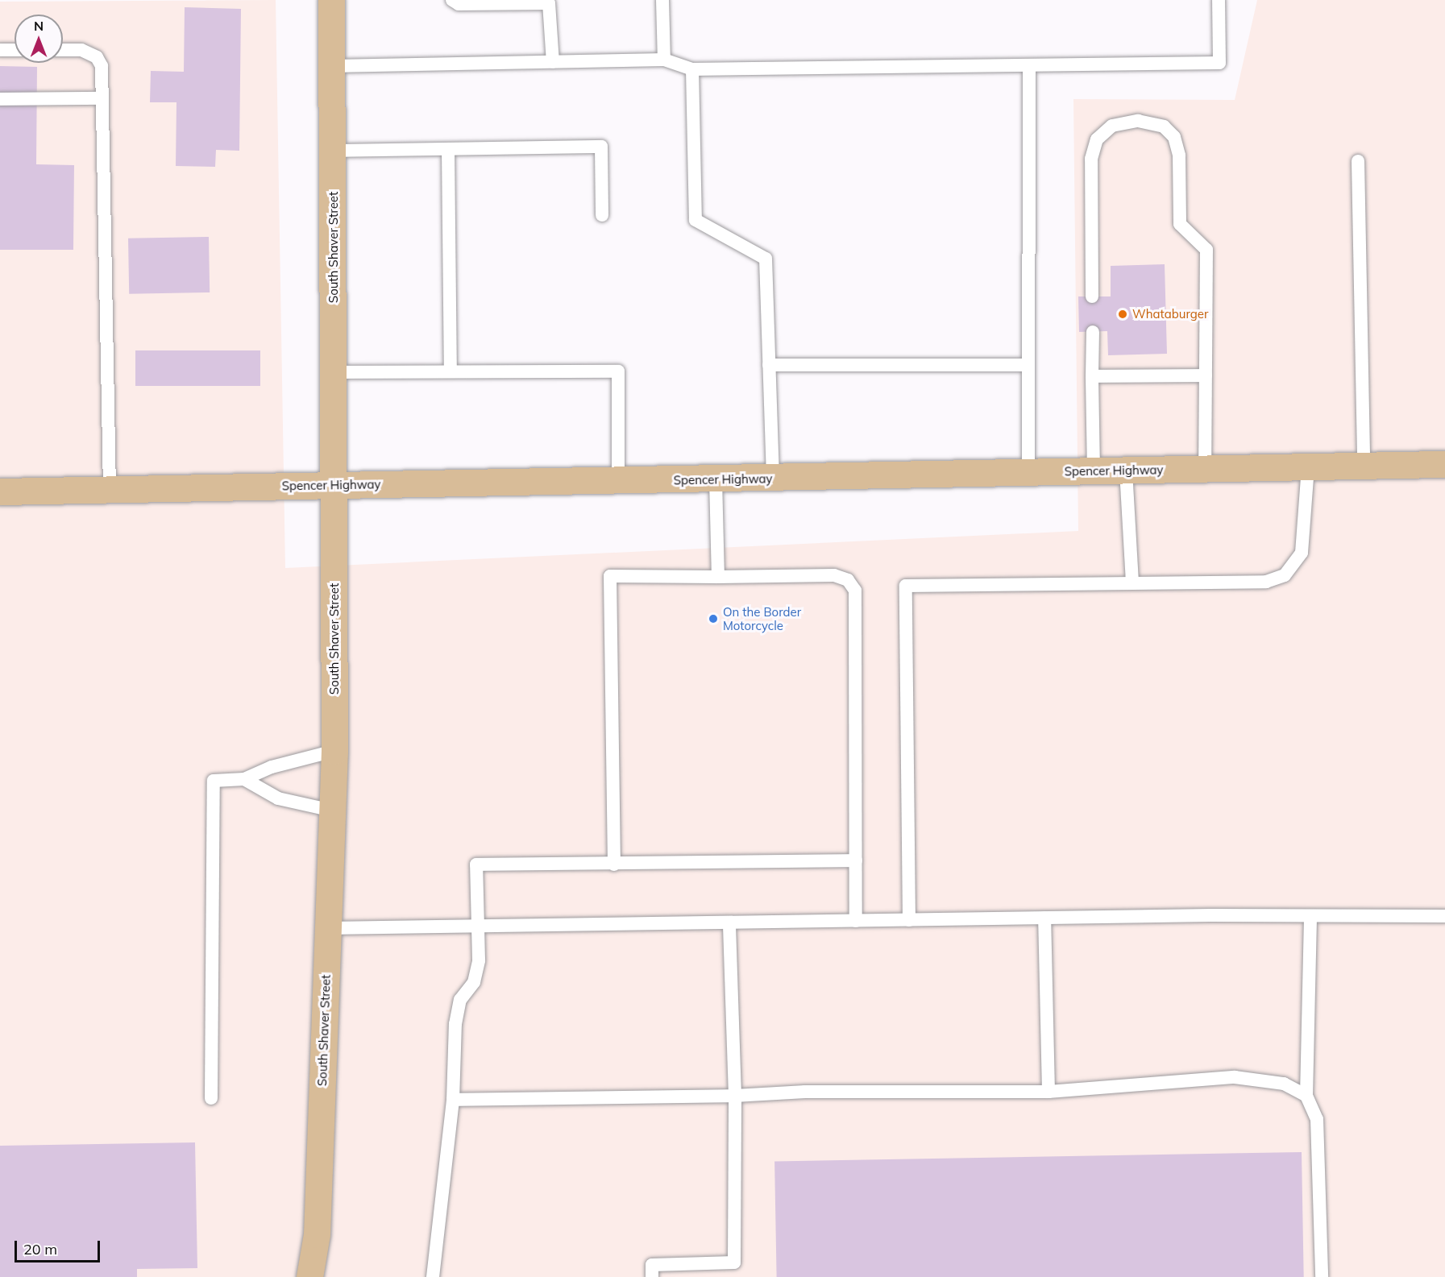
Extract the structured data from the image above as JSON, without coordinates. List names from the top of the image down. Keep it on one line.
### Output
{"streets":{"main road":["South Shaver Street","Spencer Highway"]},"crossings":[["South Shaver Street","Spencer Highway"]],"places":["Whataburger","On the Border Motorcycle"],"scale_bar":"20 m","north":"top"}
